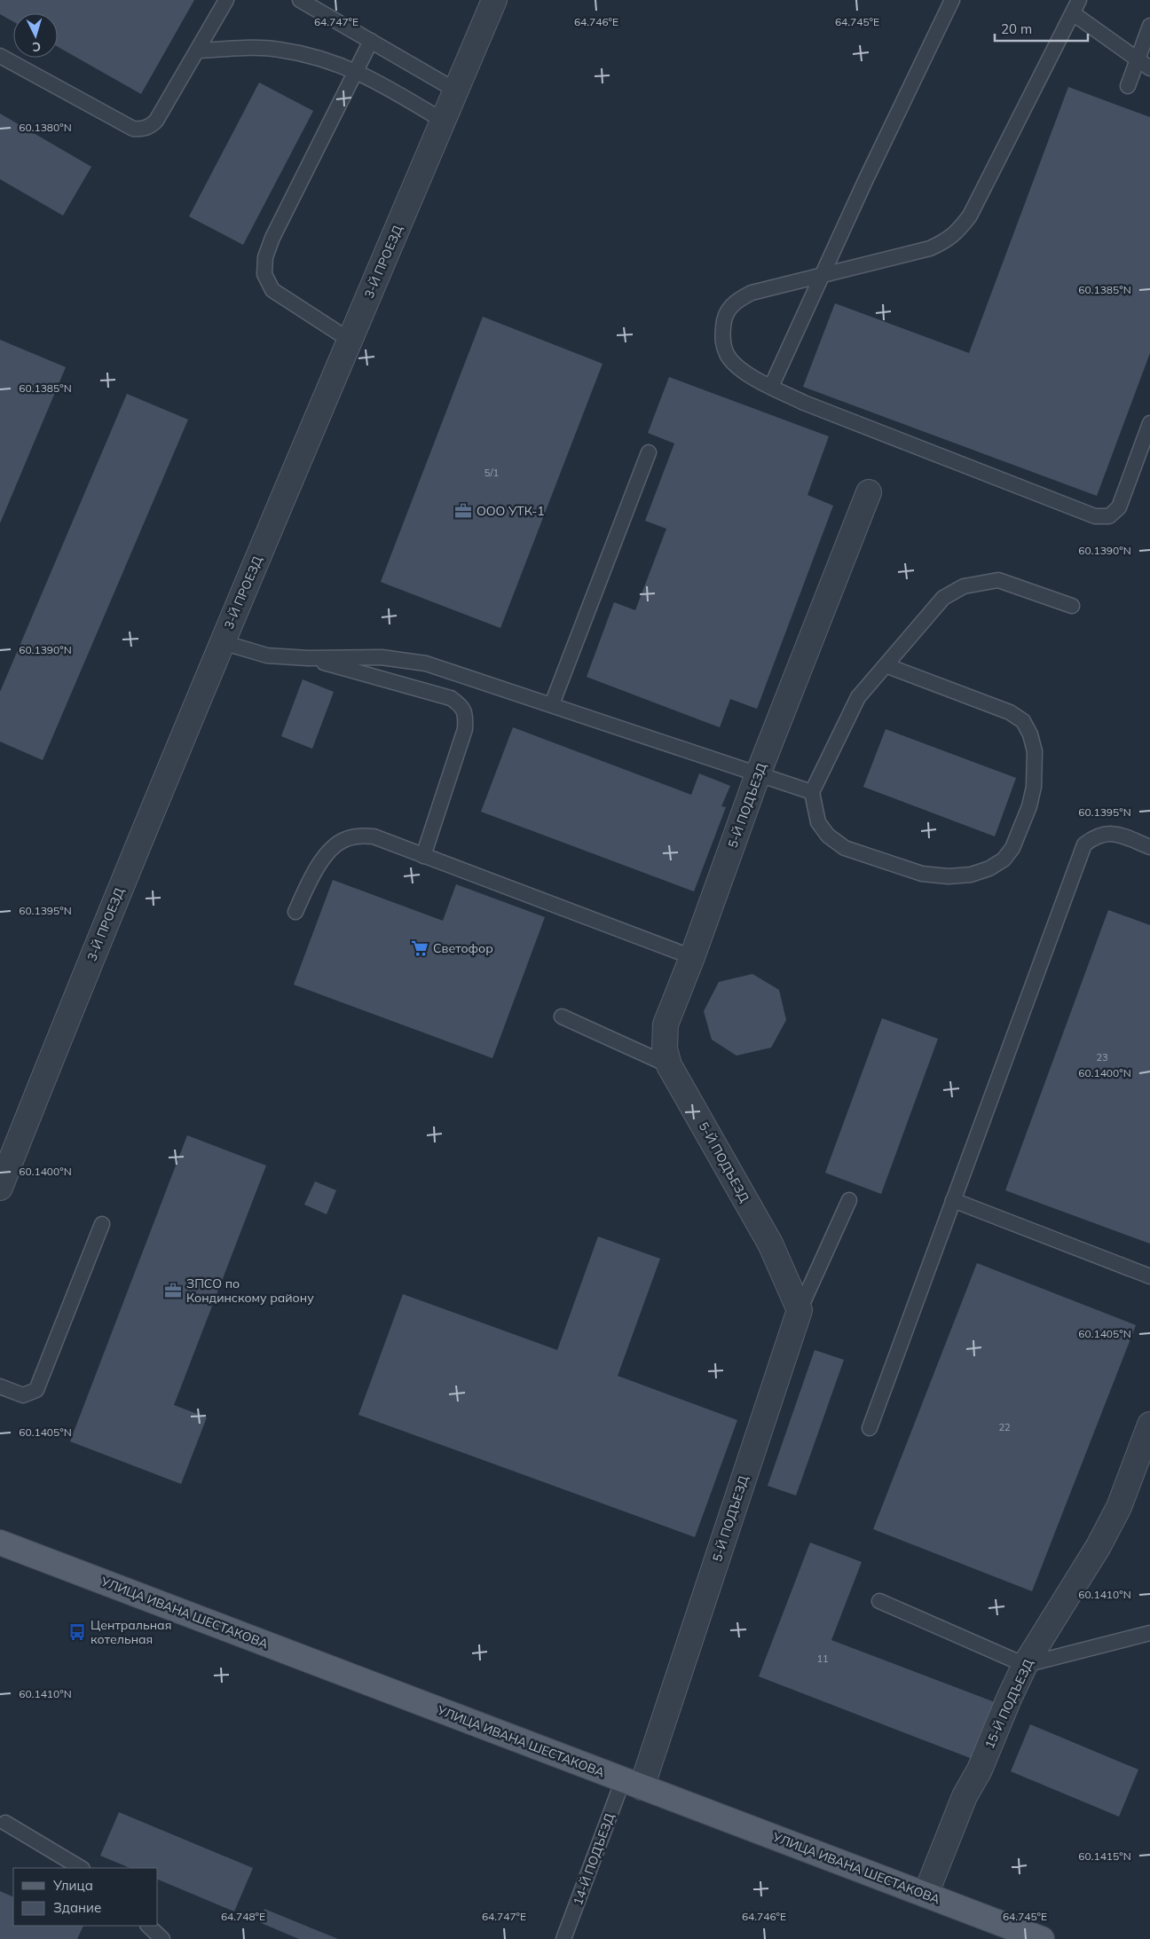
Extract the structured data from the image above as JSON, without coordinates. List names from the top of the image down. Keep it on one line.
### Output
{"streets":{"main road":["УЛИЦА ИВАНА ШЕСТАКОВА"],"street":["3-Й ПРОЕЗД","5-Й ПОДЪЕЗД","15-Й ПОДЪЕЗД"],"lane":["14-Й ПОДЪЕЗД"]},"crossings":[["5-Й ПОДЪЕЗД","УЛИЦА ИВАНА ШЕСТАКОВА"],["5-Й ПОДЪЕЗД","14-Й ПОДЪЕЗД"],["УЛИЦА ИВАНА ШЕСТАКОВА","15-Й ПОДЪЕЗД"],["УЛИЦА ИВАНА ШЕСТАКОВА","14-Й ПОДЪЕЗД"]],"places":{"office":["ООО УТК-1","ЗПСО по Кондинскому району"],"supermarket":["Светофор"],"bus stop":["Центральная котельная"]},"house_numbers":["5/1","23","22","11"],"legend":["Улица","Здание"],"scale_bar":"20 m","north":"bottom","coordinates":["64.747°E","64.746°E","64.745°E","60.1380°N","60.1385°N","60.1390°N","60.1395°N","60.1400°N","60.1405°N","60.1410°N","60.1415°N","64.748°E"]}
